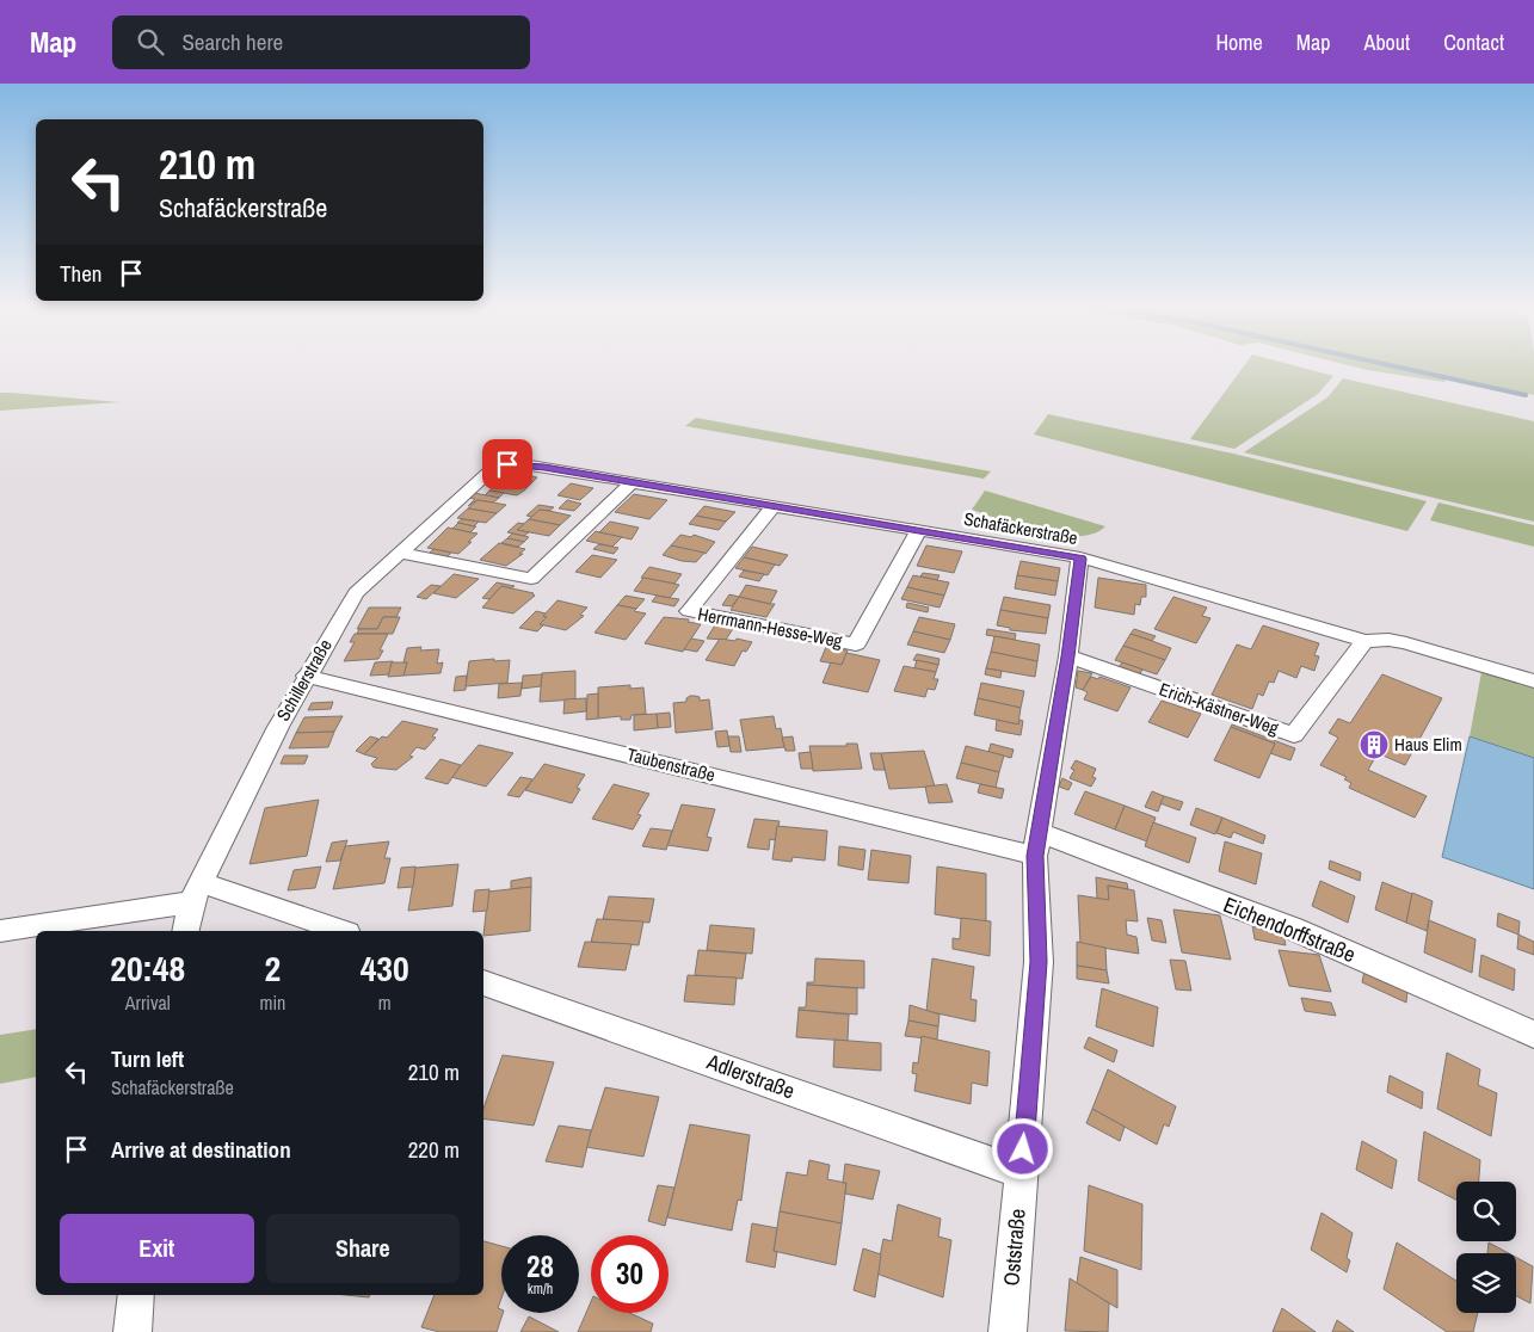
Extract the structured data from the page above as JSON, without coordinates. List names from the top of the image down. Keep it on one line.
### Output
{"streets":{"street":["Schafäckerstraße","Herrmann-Hesse-Weg","Schillerstraße","Erich-Kästner-Weg","Taubenstraße","Eichendorffstraße","Adlerstraße","Oststraße"]},"crossings":[["Schafäckerstraße","Herrmann-Hesse-Weg"],["Schafäckerstraße","Schillerstraße"],["Schafäckerstraße","Erich-Kästner-Weg"],["Schafäckerstraße","Oststraße"],["Schillerstraße","Taubenstraße"],["Erich-Kästner-Weg","Oststraße"],["Taubenstraße","Eichendorffstraße"],["Taubenstraße","Oststraße"],["Eichendorffstraße","Oststraße"],["Adlerstraße","Oststraße"]],"places":{"building":["Haus Elim"]},"page":{"header":"Map","search":"Search here","nav":["Home","Map","About","Contact"],"turn":["210 m","Schafäckerstraße"],"then":"Then","eta":["20:48","Arrival","2","min","430","m"],"list":[{"name":"Turn left","note":"Schafäckerstraße","value":"210 m"},{"name":"Arrive at destination","value":"220 m"}],"buttons":["Exit","Share"],"speed":"28 km/h","limit":"30"}}
